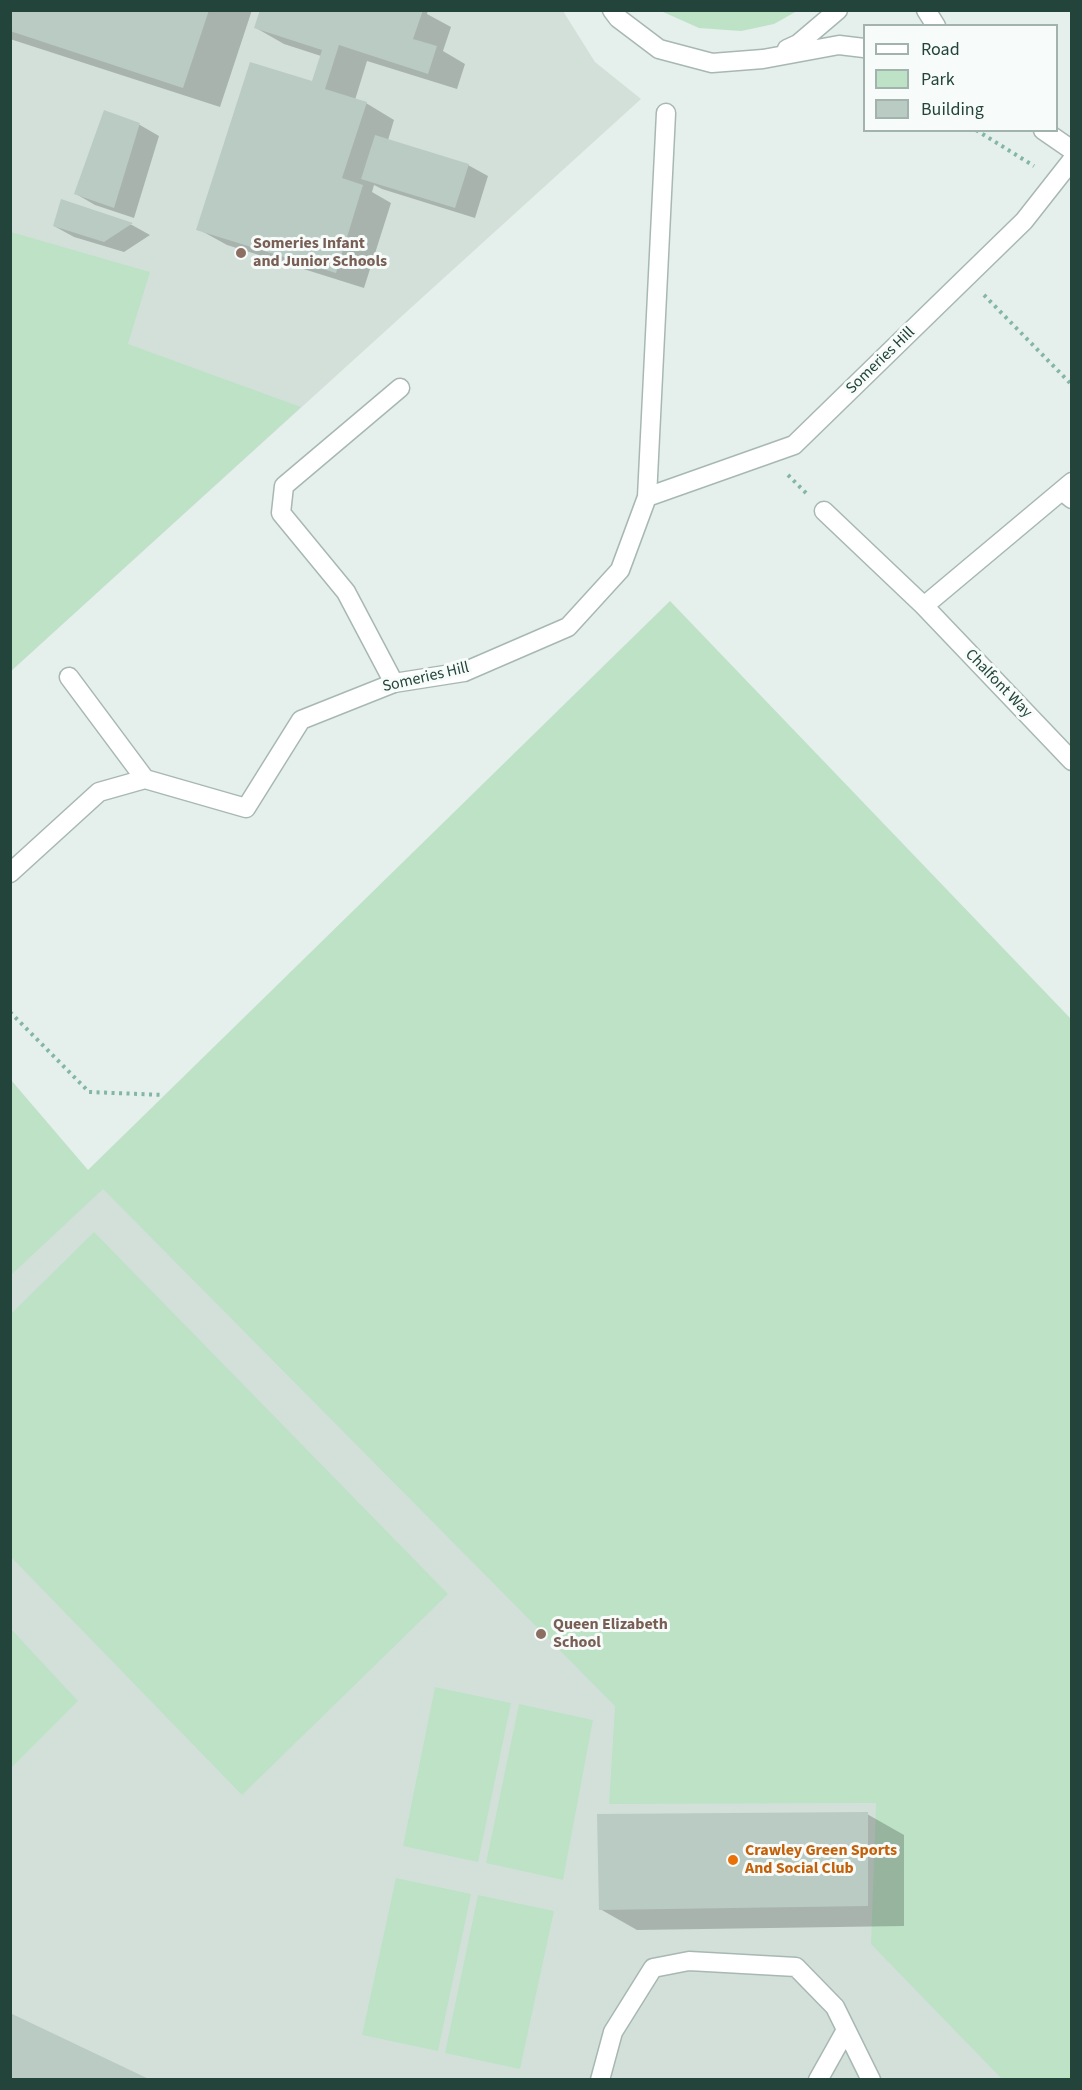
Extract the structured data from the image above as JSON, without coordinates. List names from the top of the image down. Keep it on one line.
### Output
{"streets":{"street":["Someries Hill","Chalfont Way"]},"places":["Someries Infant and Junior Schools","Queen Elizabeth School","Crawley Green Sports And Social Club"],"legend":["Road","Park","Building"]}
